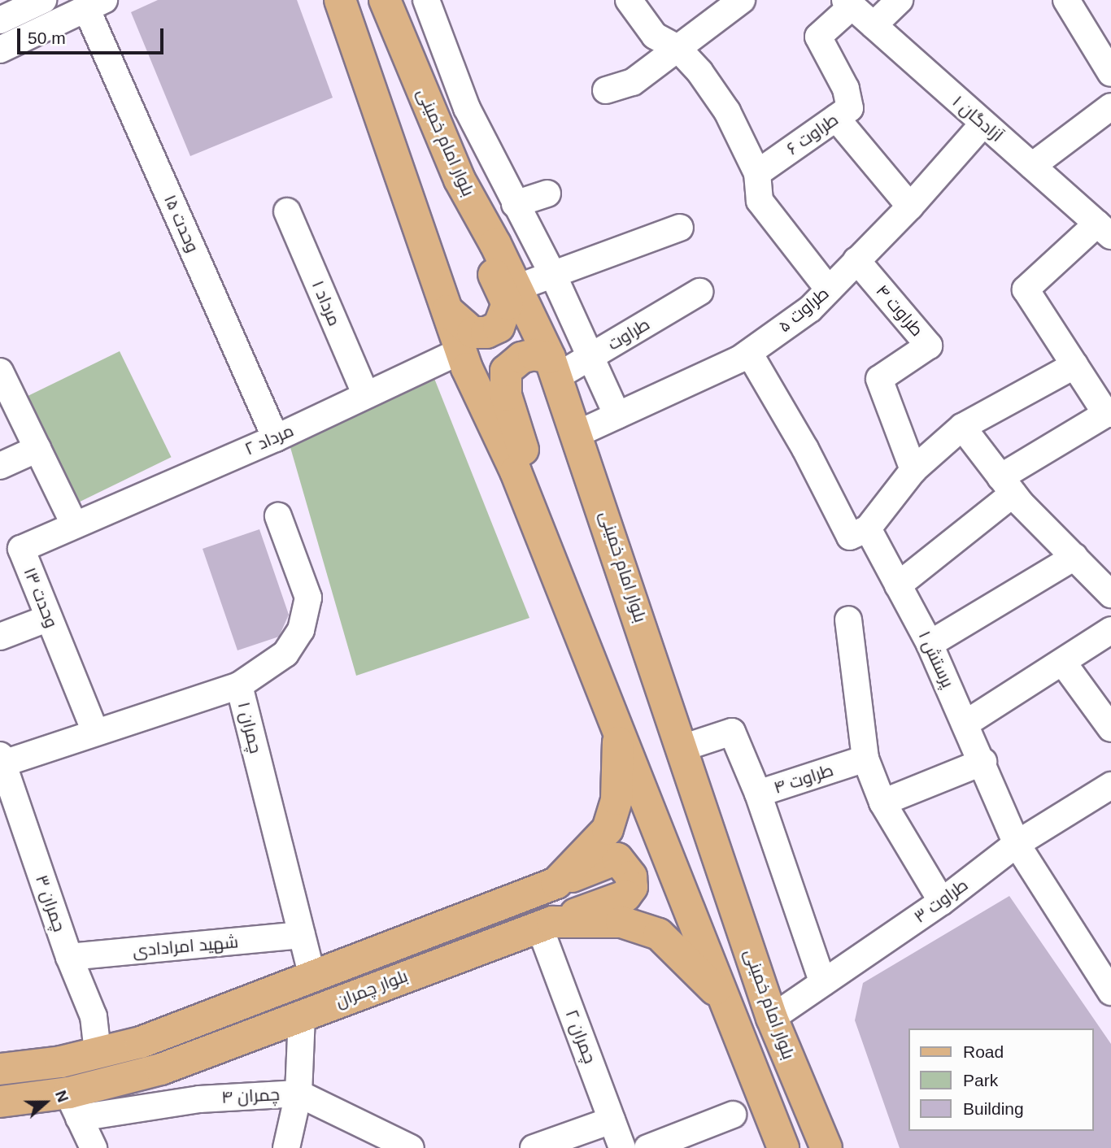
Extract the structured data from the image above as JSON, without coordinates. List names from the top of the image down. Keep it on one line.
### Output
{"streets":{"main road":["بلوار امام خمینی","بلوار چمران"],"street":["آزادگان ۱","طراوت ۶","وحدت ۱۵","مرداد ۱","طراوت ۵","طراوت ۴","طراوت","مرداد ۲","وحدت ۱۳","پرستش ۱","چمران ۱","طراوت ۳","چمران ۳","شهید امرادادی","چمران ۲","چمران ۴"]},"crossings":[["آزادگان ۱","طراوت ۶"],["آزادگان ۱","طراوت ۵"],["بلوار امام خمینی","طراوت ۵"],["بلوار امام خمینی","طراوت ۴"],["بلوار امام خمینی","طراوت"],["بلوار امام خمینی","طراوت ۳"],["وحدت ۱۵","مرداد ۲"],["مرداد ۱","مرداد ۲"],["طراوت ۵","طراوت ۴"],["مرداد ۲","وحدت ۱۳"],["وحدت ۱۳","چمران ۱"],["پرستش ۱","طراوت ۳"],["چمران ۱","چمران ۳"],["چمران ۱","شهید امرادادی"],["چمران ۱","بلوار چمران"],["چمران ۳","شهید امرادادی"],["چمران ۳","بلوار چمران"],["بلوار چمران","چمران ۲"],["بلوار چمران","چمران ۴"]],"legend":["Road","Park","Building"],"scale_bar":"50 m","north":"right"}
